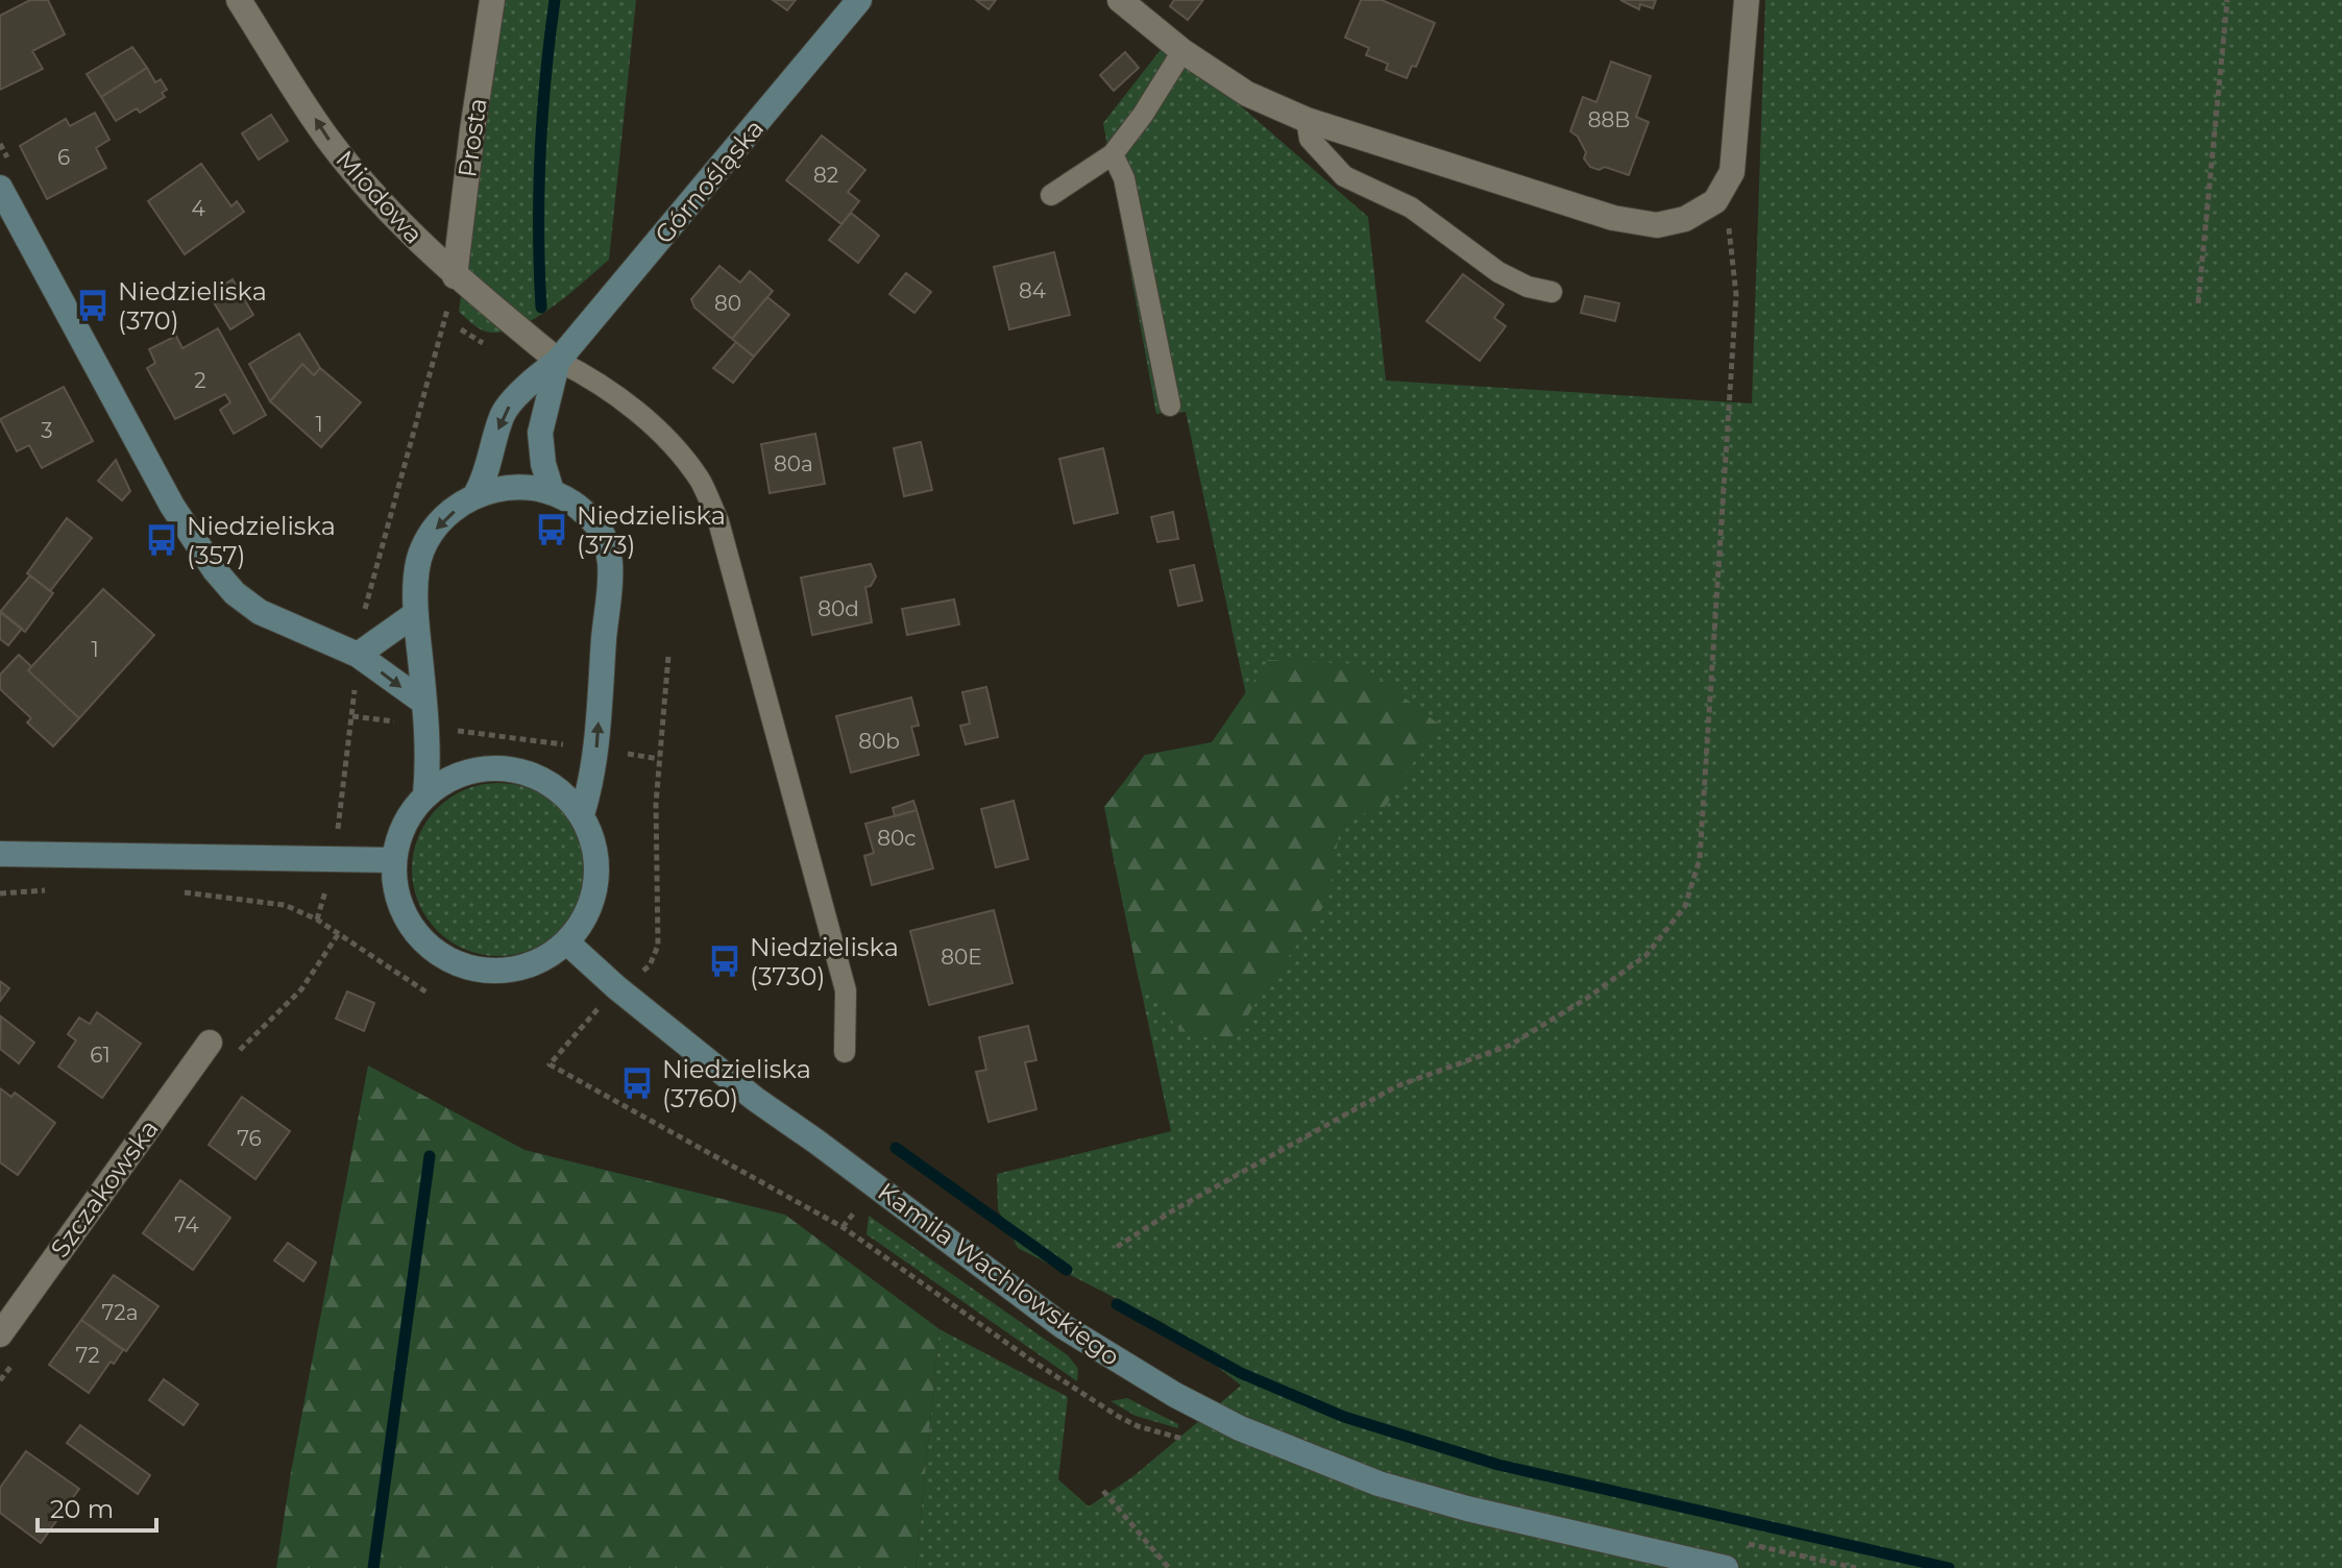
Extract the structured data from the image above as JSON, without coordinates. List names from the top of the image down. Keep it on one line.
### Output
{"streets":{"street":["Prosta","Górnośląska","Miodowa","Szczakowska","Kamila Wachlowskiego"]},"crossings":[["Prosta","Miodowa"],["Górnośląska","Miodowa"]],"one_way":["Miodowa"],"places":{"bus stop":["Niedzieliska (370)","Niedzieliska (373)","Niedzieliska (357)","Niedzieliska (3730)","Niedzieliska (3760)"]},"house_numbers":["88B","6","82","4","84","80","2","1","3","80a","80d","1","80b","80c","80E","61","76","74","72a","72"],"scale_bar":"20 m"}
